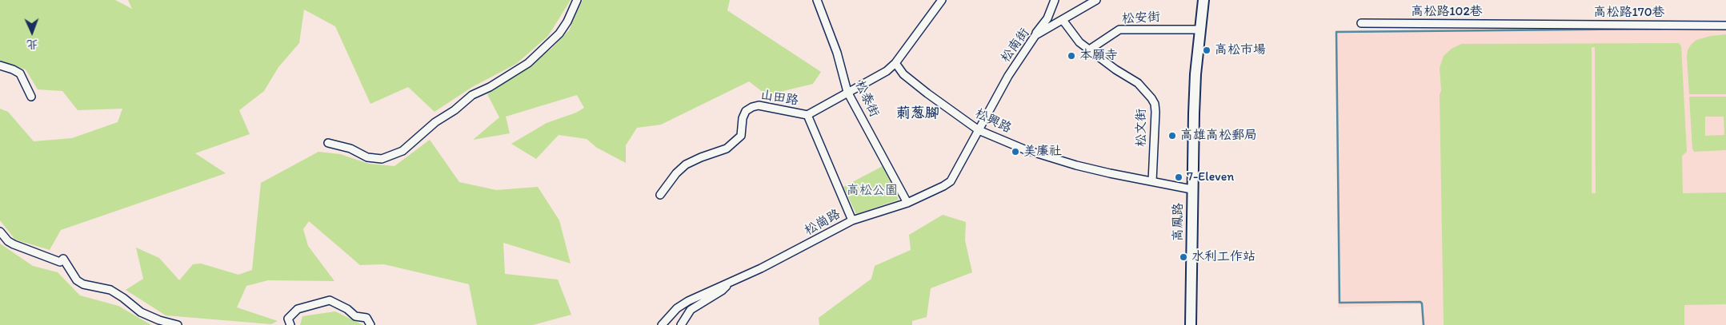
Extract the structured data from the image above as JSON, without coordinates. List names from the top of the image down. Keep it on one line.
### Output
{"streets":{"street":["高松路102巷","高松路170巷","松安街","松南街","山田路","松泰街","松興路","松文街","高鳳路","松崗路"]},"crossings":[["高松路102巷","高松路170巷"],["松安街","松文街"],["松安街","高鳳路"],["松南街","松興路"],["松南街","松文街"],["松南街","松崗路"],["山田路","松泰街"],["山田路","松興路"],["松泰街","松崗路"],["松興路","松文街"],["松興路","高鳳路"],["松興路","松崗路"]],"districts":["莿葱腳"],"parks":["高松公園"],"places":["高松市場","本願寺","高雄高松郵局","美廉社","7-Eleven","水利工作站"],"north":"bottom"}
